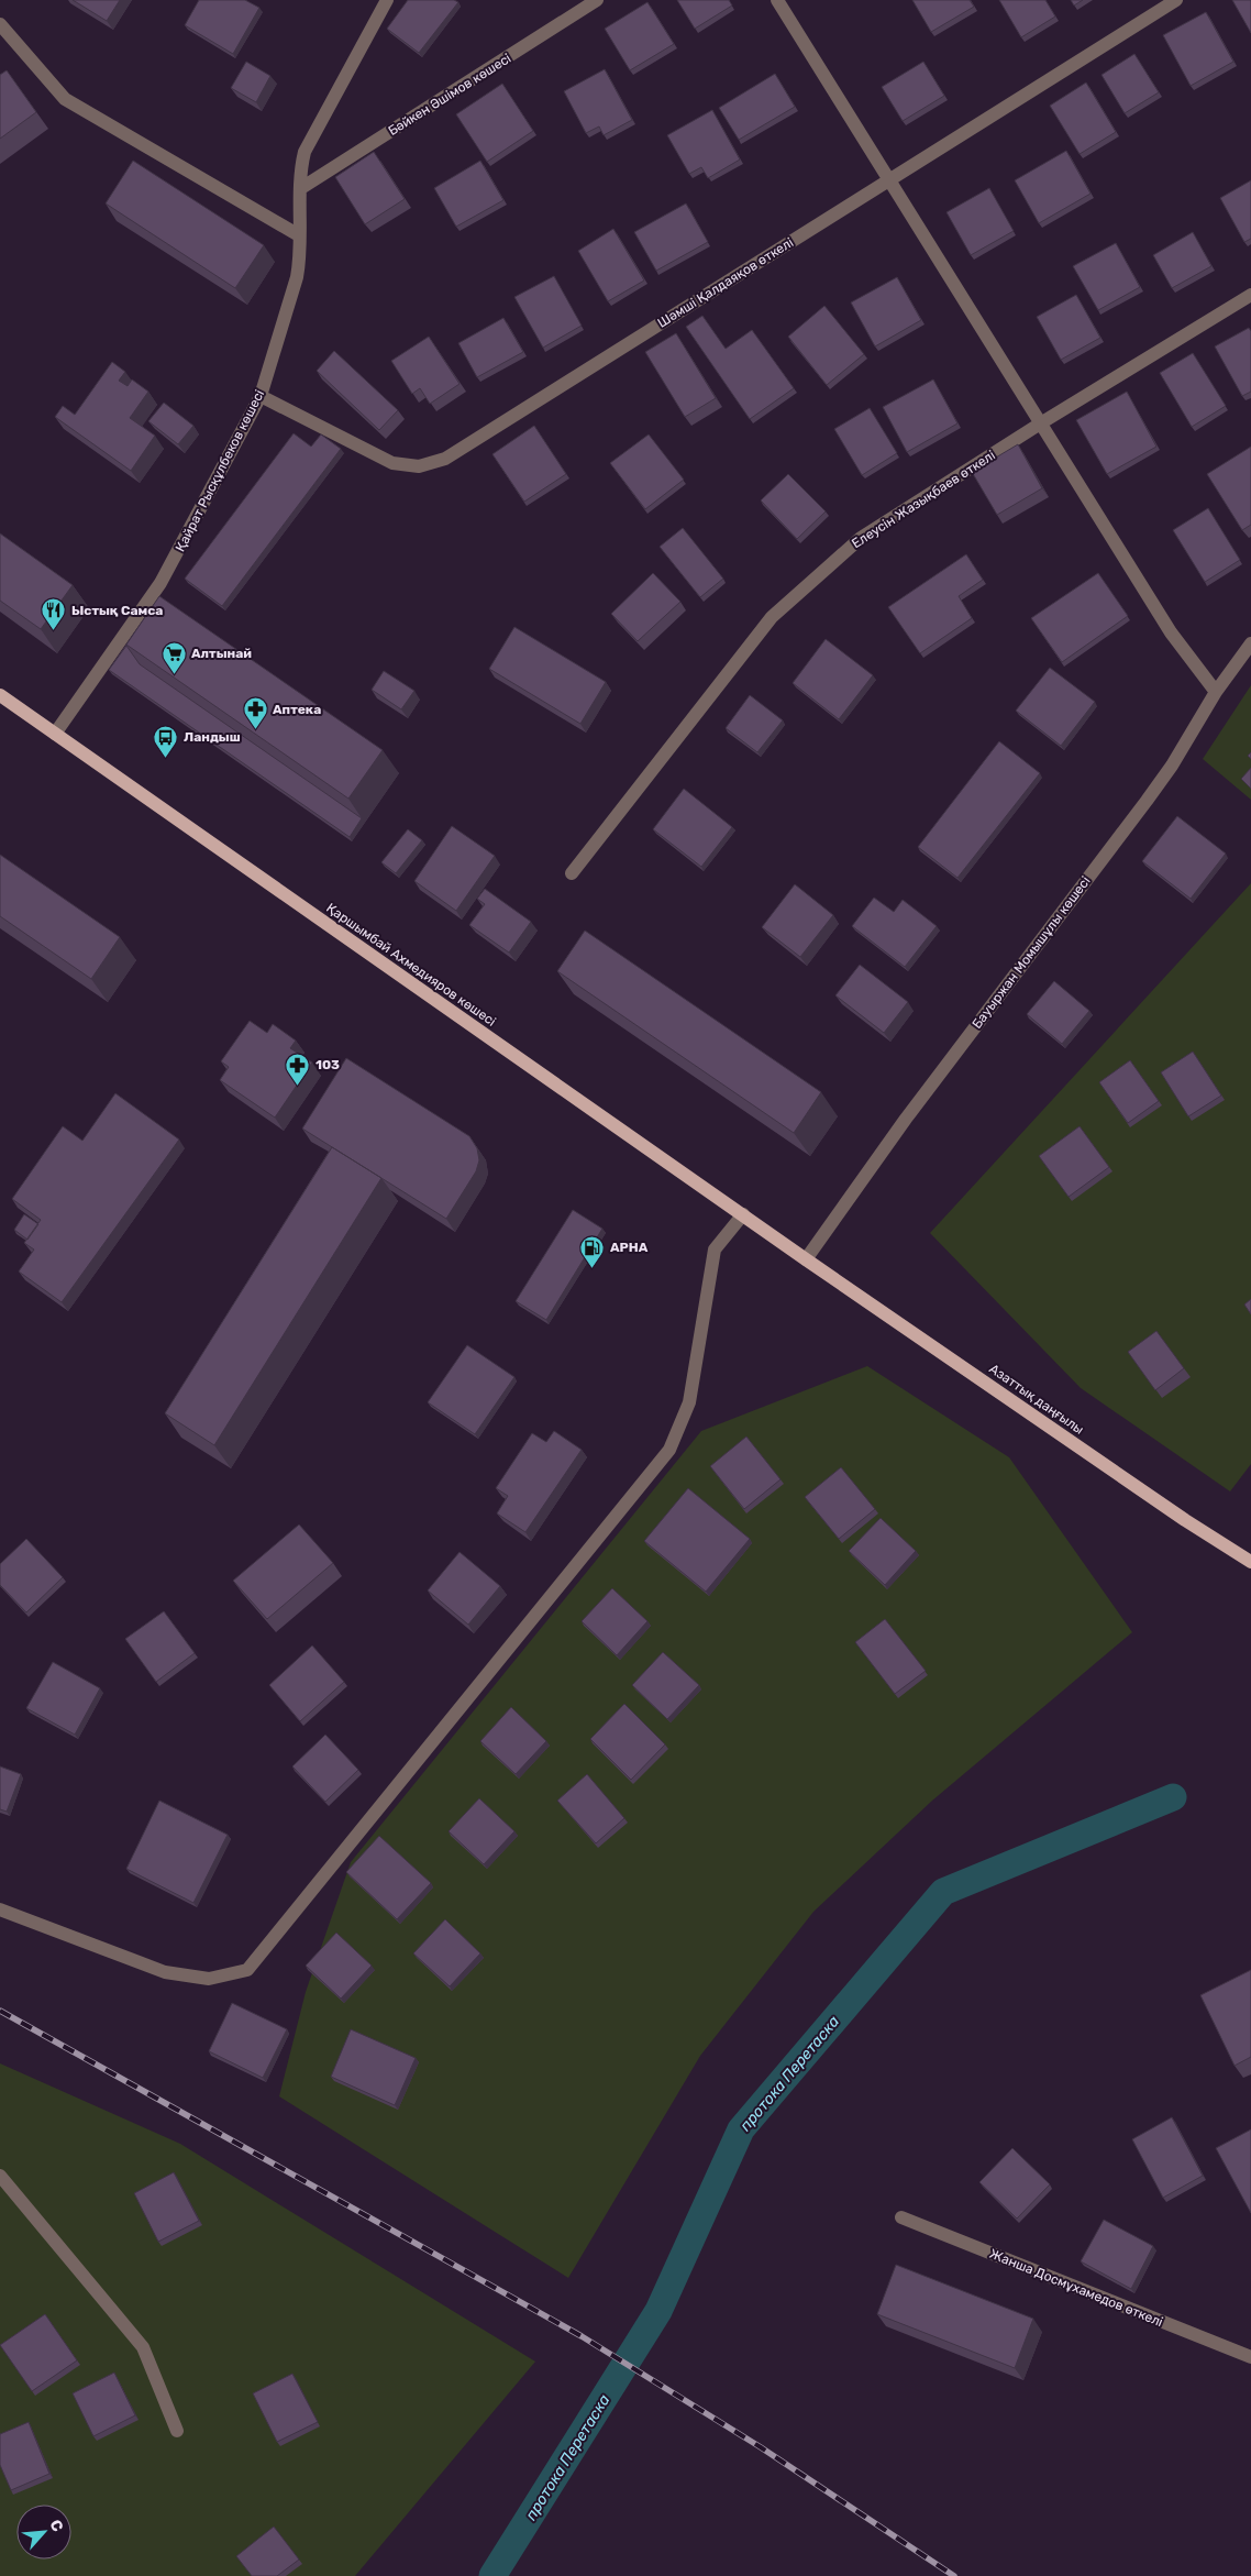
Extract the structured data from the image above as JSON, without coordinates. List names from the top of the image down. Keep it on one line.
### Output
{"streets":{"main road":["Қаршымбай Ахмедияров көшесі","Азаттық даңғылы"],"street":["Бәйкен Әшімов көшесі","Шәмші Қалдаяқов өткелі","Қайрат Рысқұлбеков көшесі","Елеусін Жазықбаев өткелі","Бауыржан Момышұлы көшесі","Жанша Досмұхамедов өткелі"]},"crossings":[["Бәйкен Әшімов көшесі","Қайрат Рысқұлбеков көшесі"],["Шәмші Қалдаяқов өткелі","Қайрат Рысқұлбеков көшесі"],["Қайрат Рысқұлбеков көшесі","Қаршымбай Ахмедияров көшесі"],["Бауыржан Момышұлы көшесі","Қаршымбай Ахмедияров көшесі"],["Бауыржан Момышұлы көшесі","Азаттық даңғылы"],["Қаршымбай Ахмедияров көшесі","Азаттық даңғылы"]],"water":["протока Перетаска"],"places":{"restaurant":["Ыстық Самса"],"supermarket":["Алтынай"],"pharmacy":["Аптека","103"],"bus stop":["Ландыш"],"fuel station":["АРНА"]},"north":"top right"}
